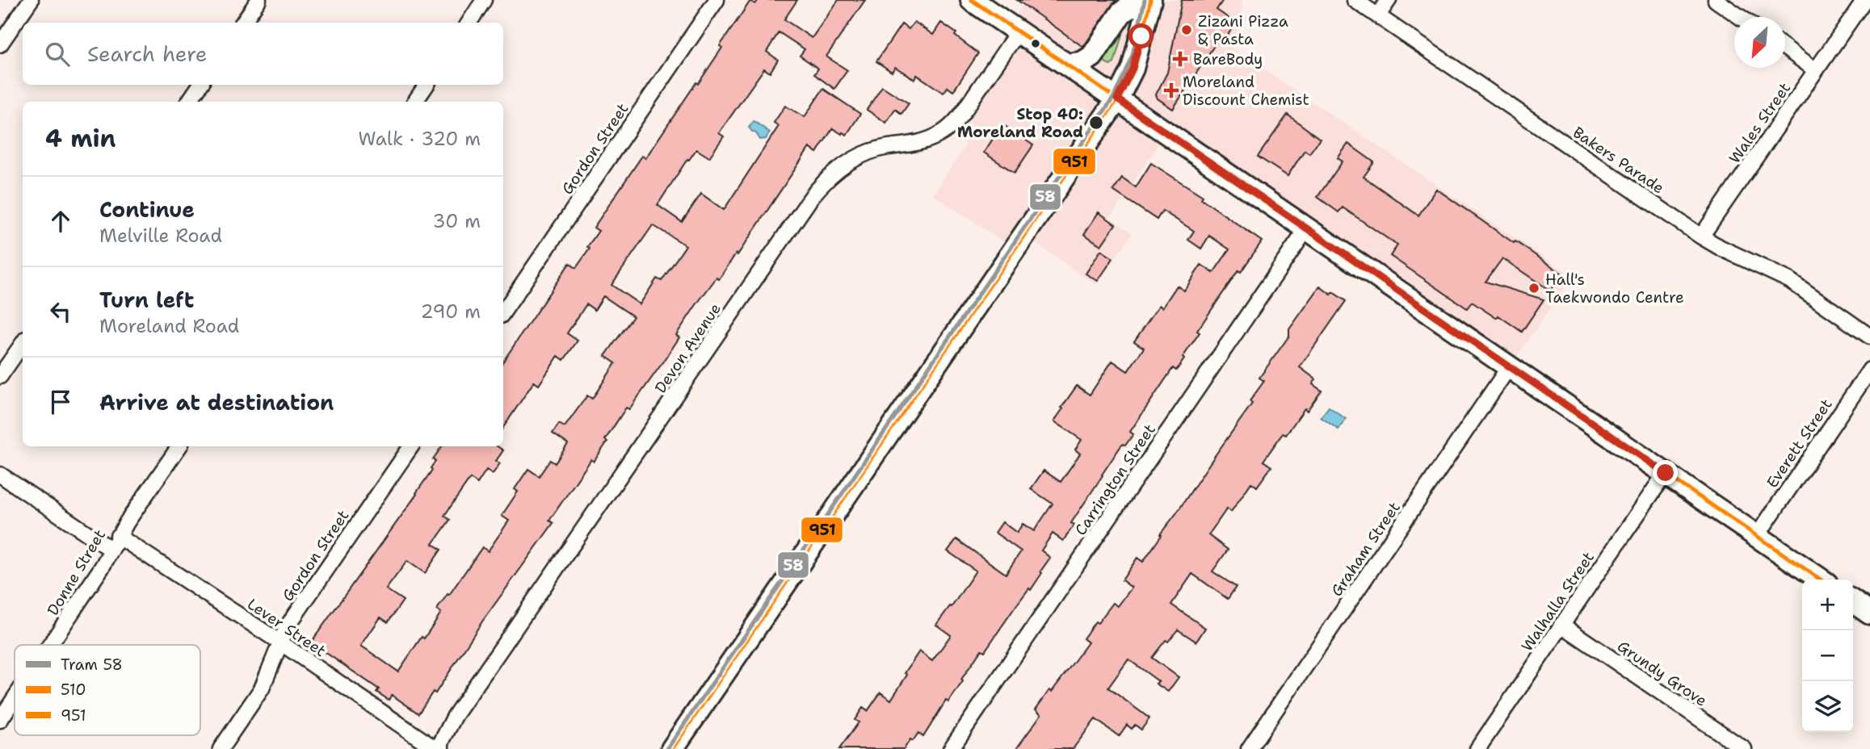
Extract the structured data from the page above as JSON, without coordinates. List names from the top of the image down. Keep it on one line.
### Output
{"streets":{"street":["Wales Street","Gordon Street","Bakers Parade","Devon Avenue","Everett Street","Carrington Street","Graham Street","Donne Street","Walhalla Street","Lever Street","Grundy Grove"]},"crossings":[["Wales Street","Bakers Parade"],["Gordon Street","Lever Street"],["Donne Street","Lever Street"],["Walhalla Street","Grundy Grove"]],"places":{"other":["Zizani Pizza & Pasta","Stop 40: Moreland Road","Hall's Taekwondo Centre"],"health":["BareBody","Moreland Discount Chemist"]},"lines":["tram line 58","transit line 510","transit line 951"],"legend":["Tram 58","510","951"],"north":"bottom left","page":{"search":"Search here","heading":["4 min","Walk · 320 m"],"list":[["Continue","Melville Road","30 m"],["Turn left","Moreland Road","290 m"],"Arrive at destination"],"map_buttons":["+","−"]}}
